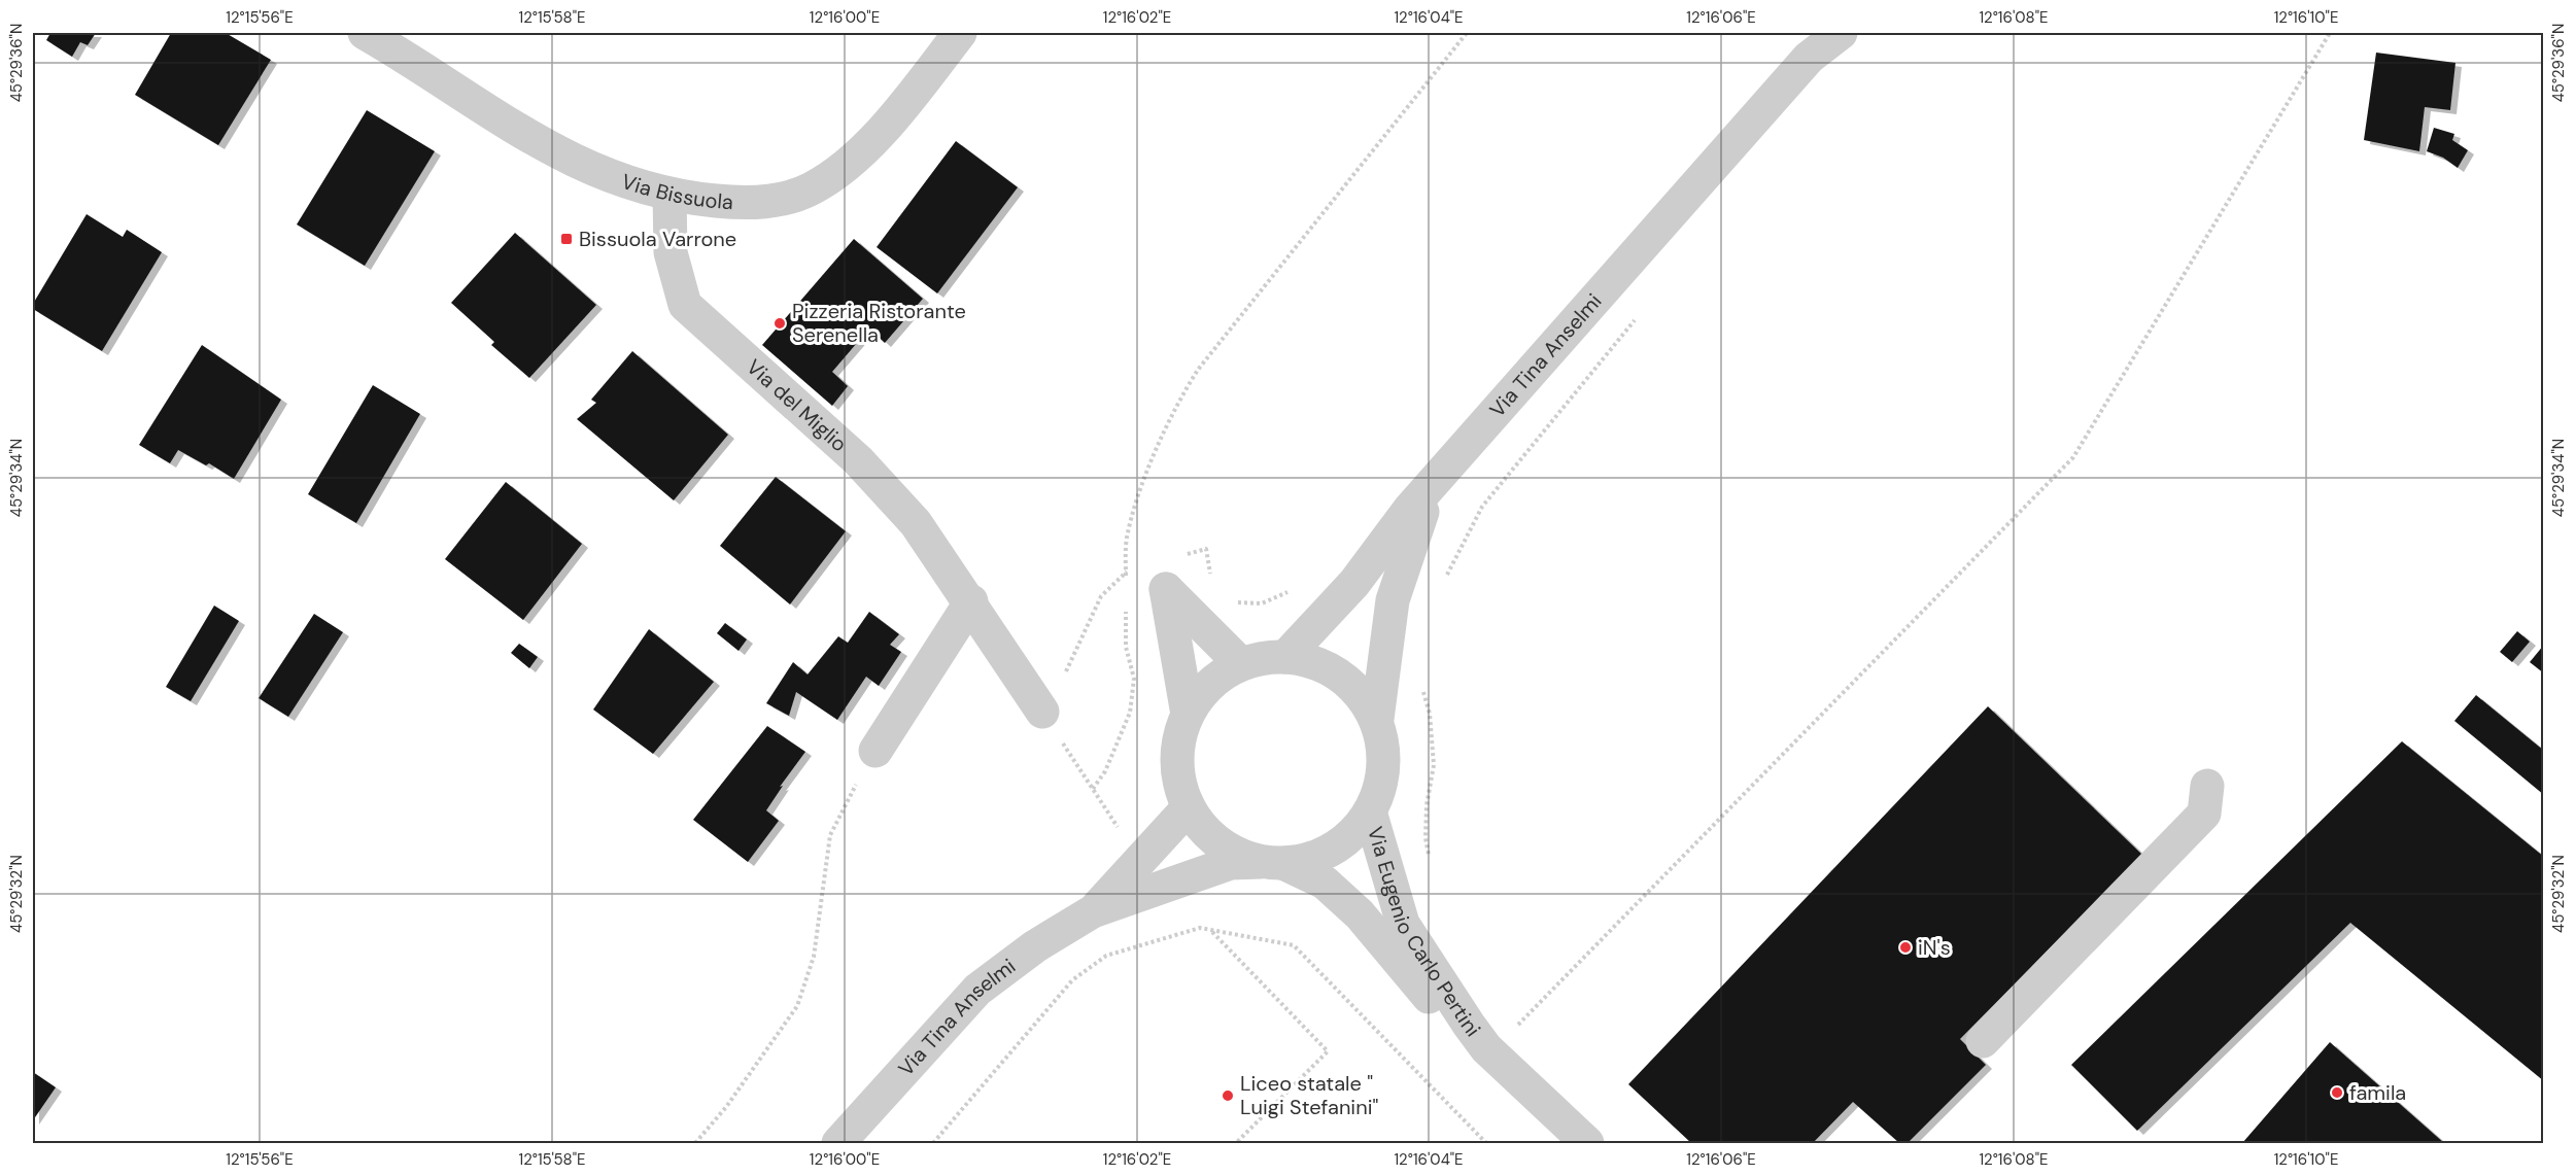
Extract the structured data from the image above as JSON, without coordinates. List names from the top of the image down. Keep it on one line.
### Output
{"streets":{"street":["Via Bissuola","Via Tina Anselmi","Via del Miglio","Via Eugenio Carlo Pertini"]},"crossings":[["Via Bissuola","Via del Miglio"],["Via Tina Anselmi","Via Eugenio Carlo Pertini"]],"places":{"transit":["Bissuola Varrone"],"other":["Pizzeria Ristorante Serenella","iN's","famila","Liceo statale \" Luigi Stefanini\""]},"coordinates":["12°15'56\"E","12°15'58\"E","12°16'00\"E","12°16'02\"E","12°16'04\"E","12°16'06\"E","12°16'08\"E","12°16'10\"E","45°29'36\"N","45°29'34\"N","45°29'32\"N"]}
